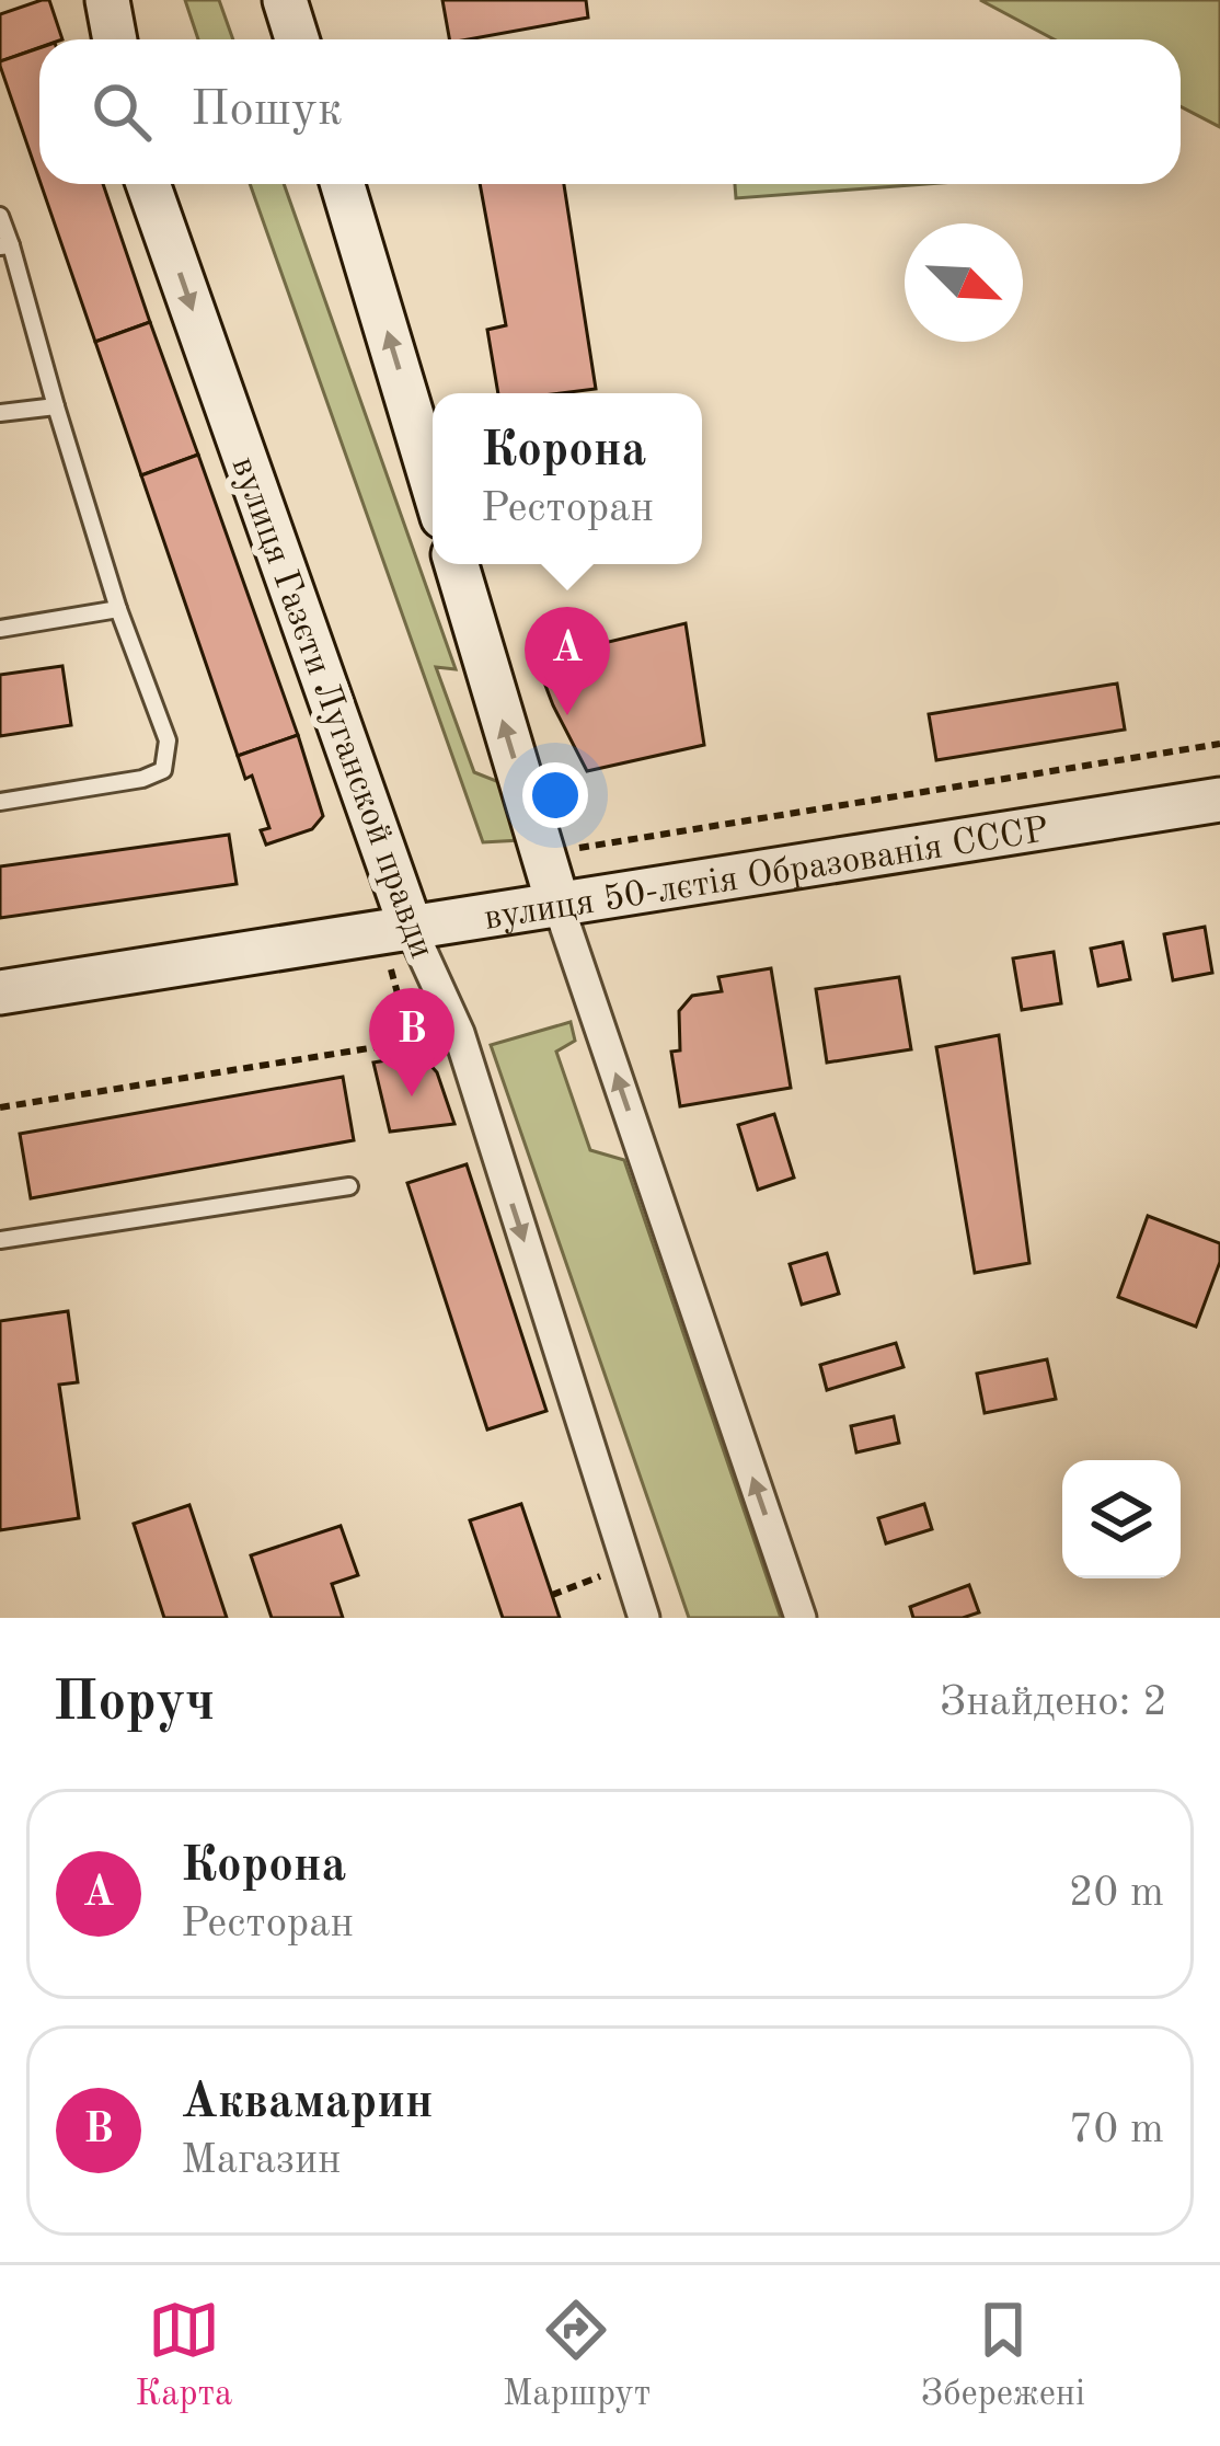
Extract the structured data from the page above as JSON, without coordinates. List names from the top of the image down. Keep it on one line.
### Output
{"streets":{"street":["вулиця Газєти Луганской правди","вулиця 50-лєтія Образованія СССР"]},"crossings":[["вулиця Газєти Луганской правди","вулиця 50-лєтія Образованія СССР"]],"north":"bottom right","page":{"search":"Пошук","popup":["Корона","Ресторан"],"pins":["A","B"],"heading":["Поруч","Знайдено: 2"],"list":[{"mark":"A","name":"Корона","note":"Ресторан","value":"20 m"},{"mark":"B","name":"Аквамарин","note":"Магазин","value":"70 m"}],"nav":["Карта","Маршрут","Збережені"]}}
